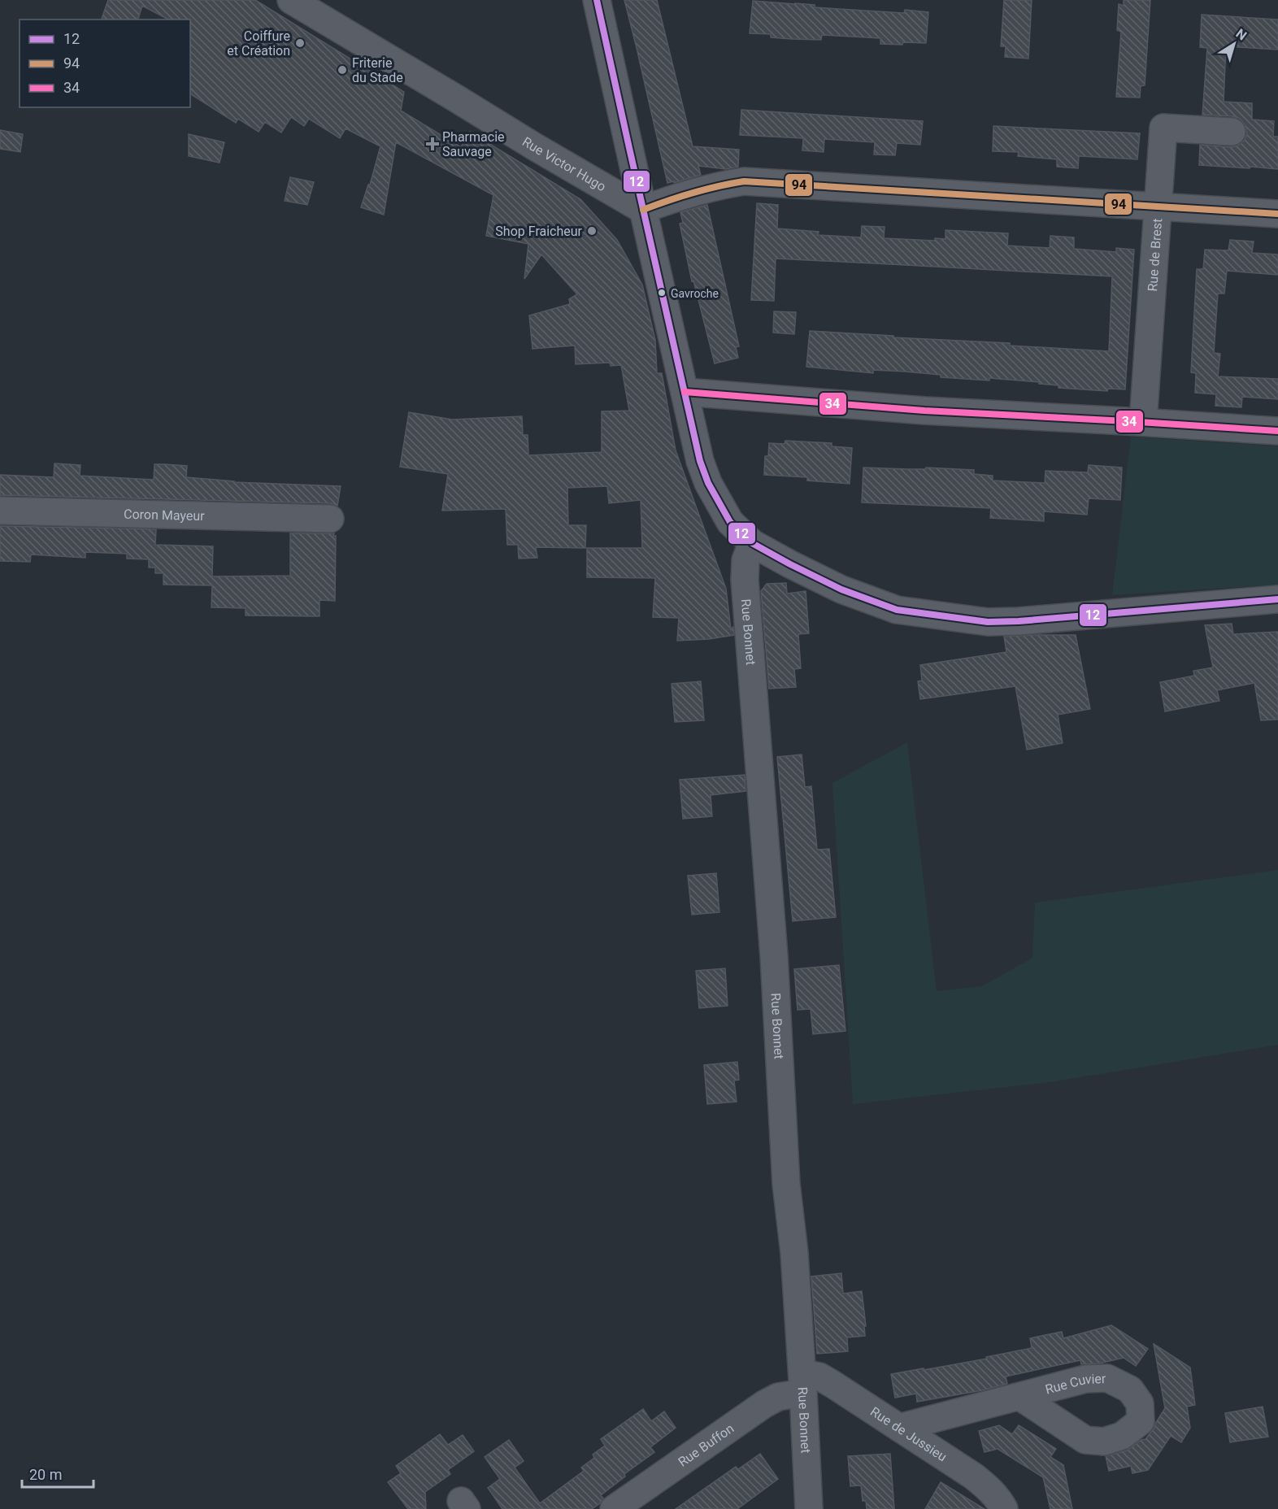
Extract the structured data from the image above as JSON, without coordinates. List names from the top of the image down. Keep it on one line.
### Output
{"streets":{"street":["Rue Victor Hugo","Rue de Brest","Coron Mayeur","Rue Bonnet","Rue de Jussieu","Rue Buffon"]},"crossings":[["Rue Bonnet","Rue de Jussieu"],["Rue Bonnet","Rue Buffon"],["Rue de Jussieu","Rue Buffon"]],"places":{"other":["Coiffure et Création","Friterie du Stade","Shop Fraicheur","Gavroche"],"health":["Pharmacie Sauvage"]},"lines":["transit line 12","transit line 94","transit line 34"],"legend":["12","94","34"],"scale_bar":"20 m","north":"top right"}
